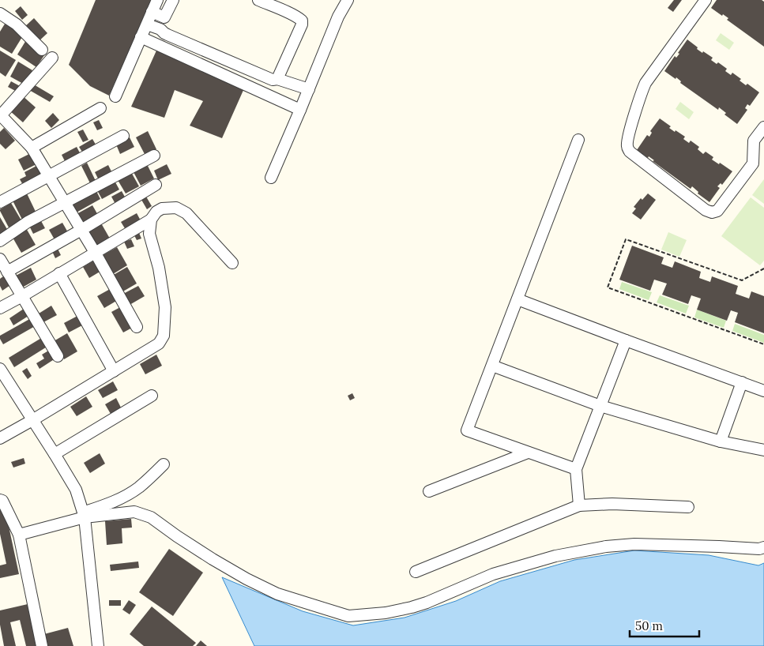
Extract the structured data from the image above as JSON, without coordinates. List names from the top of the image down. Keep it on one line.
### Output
{"scale_bar":"50 m"}
